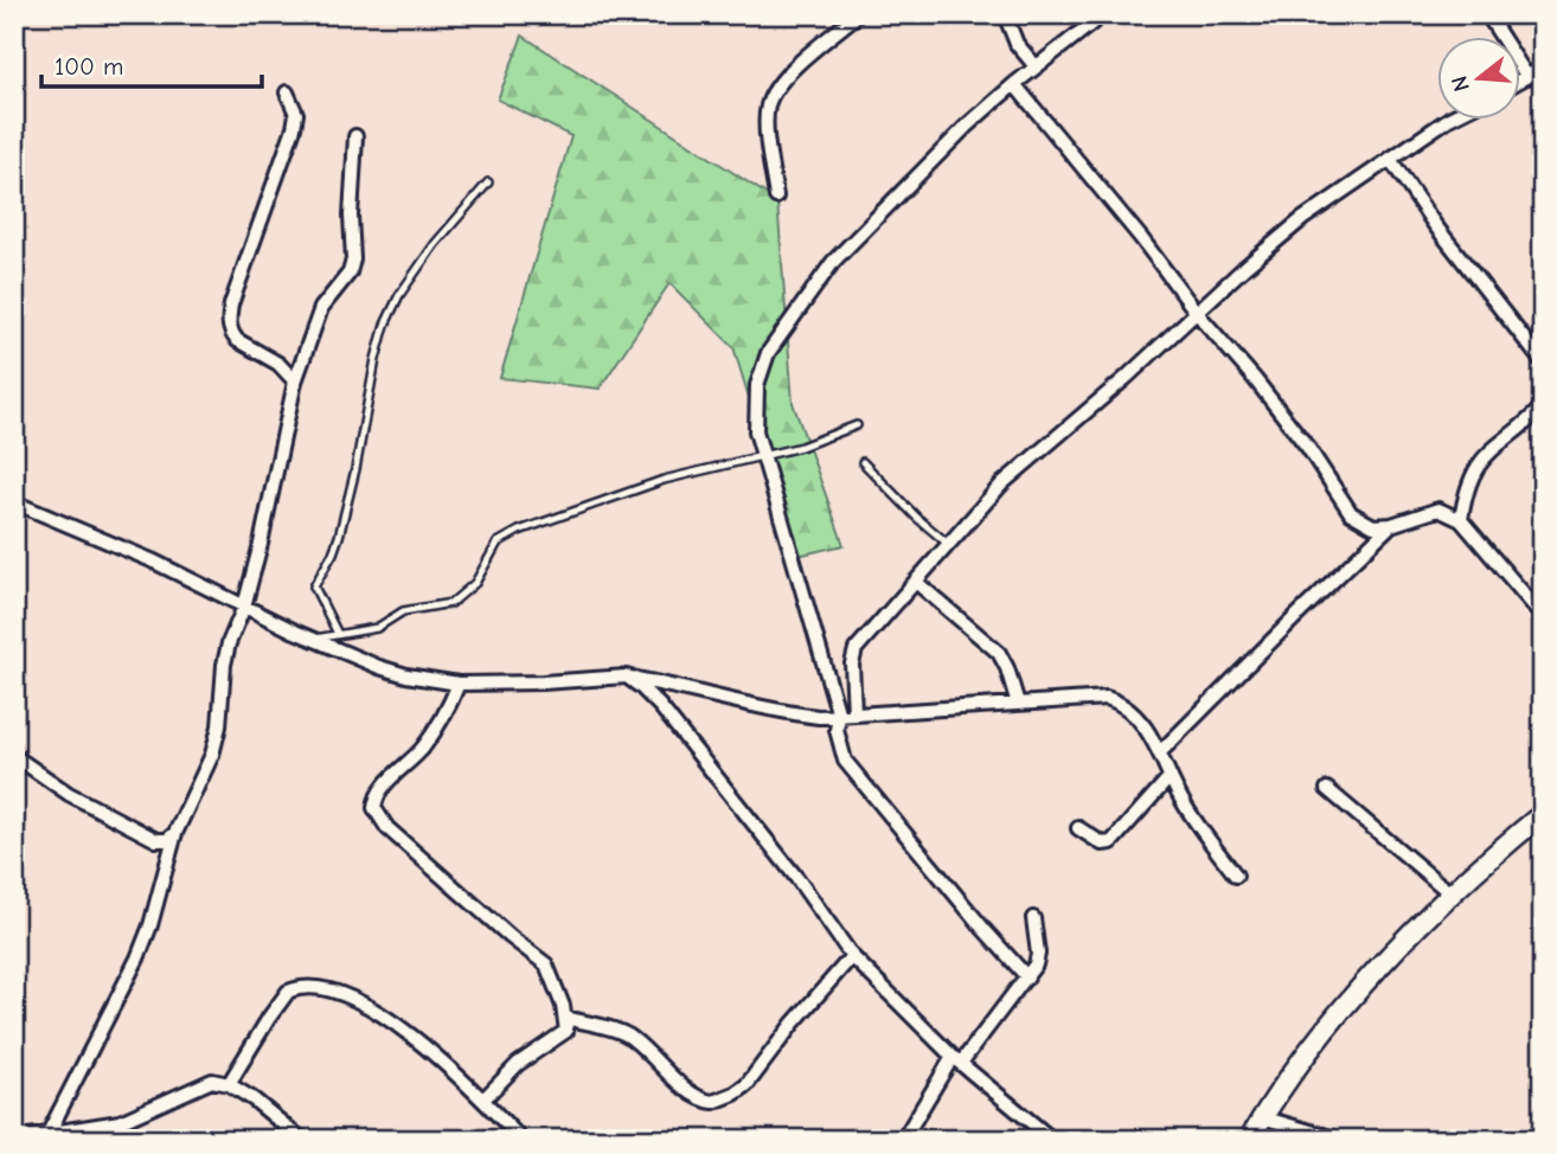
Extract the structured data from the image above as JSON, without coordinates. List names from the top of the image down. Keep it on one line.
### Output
{"scale_bar":"100 m","north":"left"}
